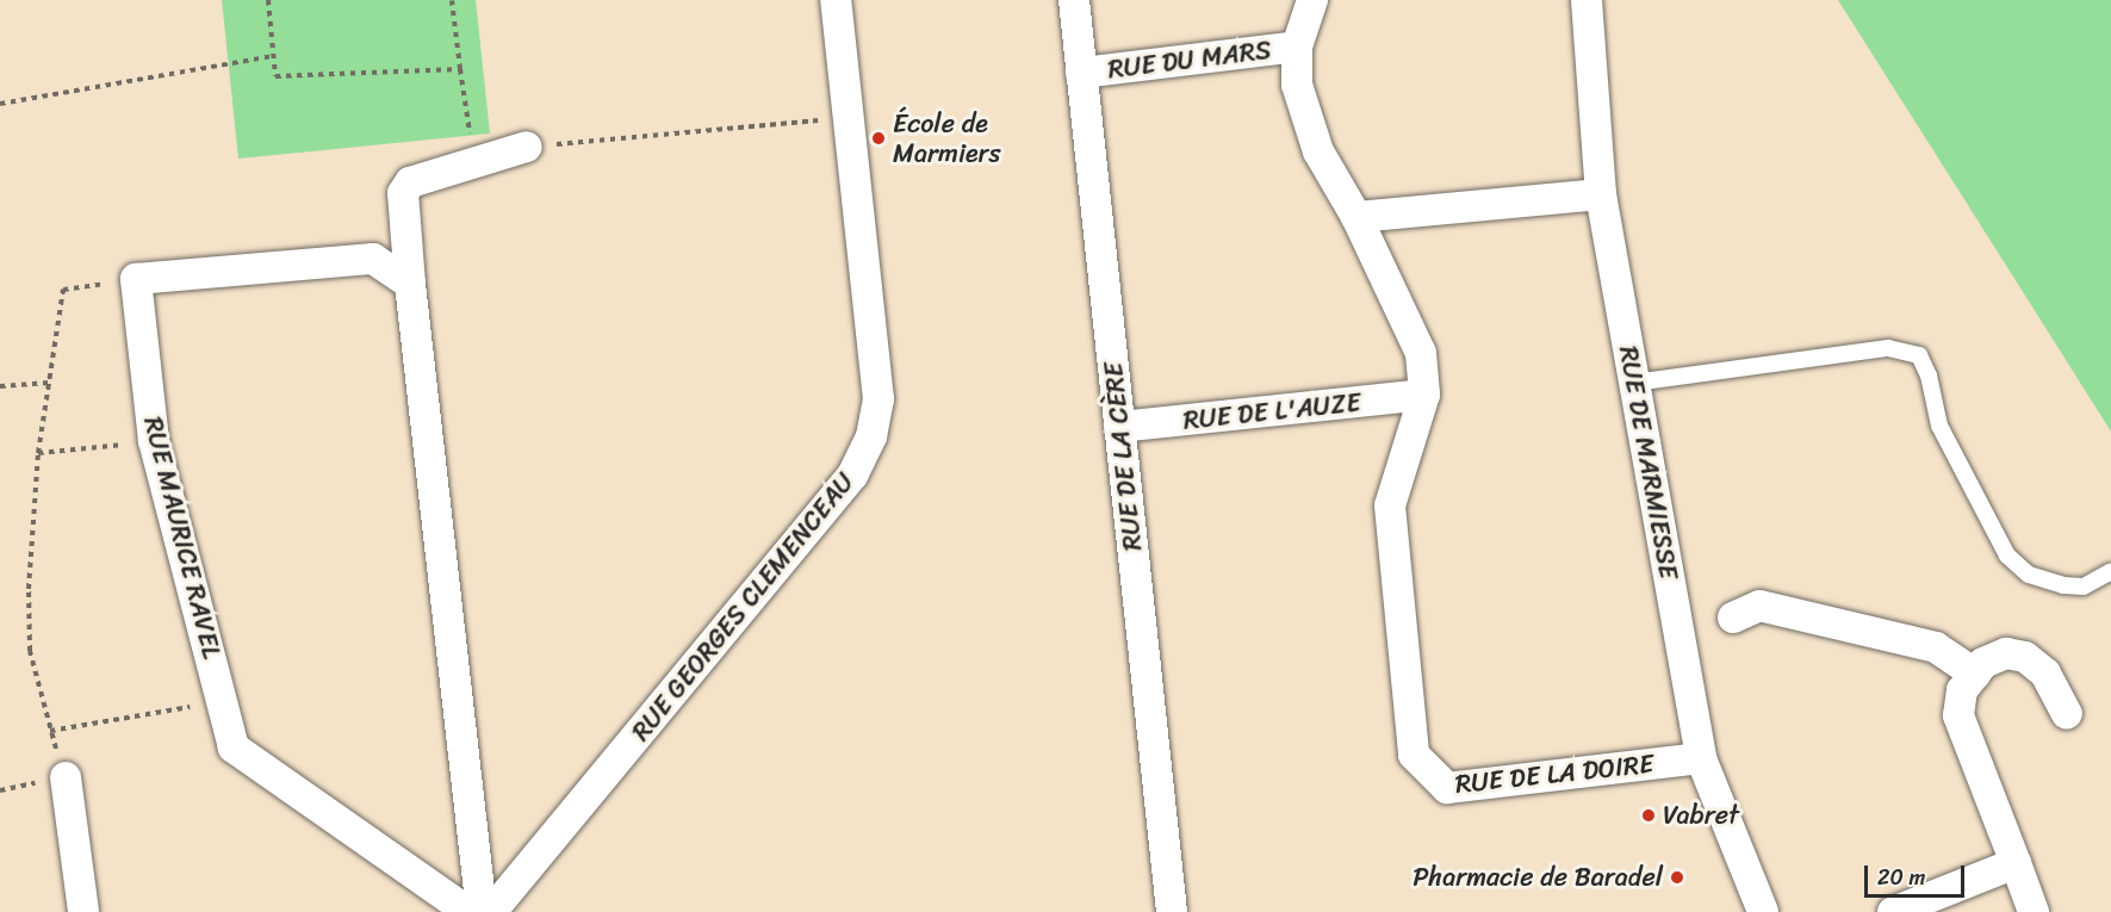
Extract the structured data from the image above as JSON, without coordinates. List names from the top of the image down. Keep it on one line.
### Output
{"streets":{"street":["RUE DU MARS","RUE DE L'AUZE","RUE DE LA CÈRE","RUE DE MARMIESSE","RUE MAURICE RAVEL","RUE GEORGES CLEMENCEAU","RUE DE LA DOIRE"]},"crossings":[["RUE DU MARS","RUE DE LA CÈRE"],["RUE DE L'AUZE","RUE DE LA CÈRE"],["RUE DE L'AUZE","RUE DE LA DOIRE"],["RUE DE MARMIESSE","RUE DE LA DOIRE"]],"places":["École de Marmiers","Vabret","Pharmacie de Baradel"],"scale_bar":"20 m"}
